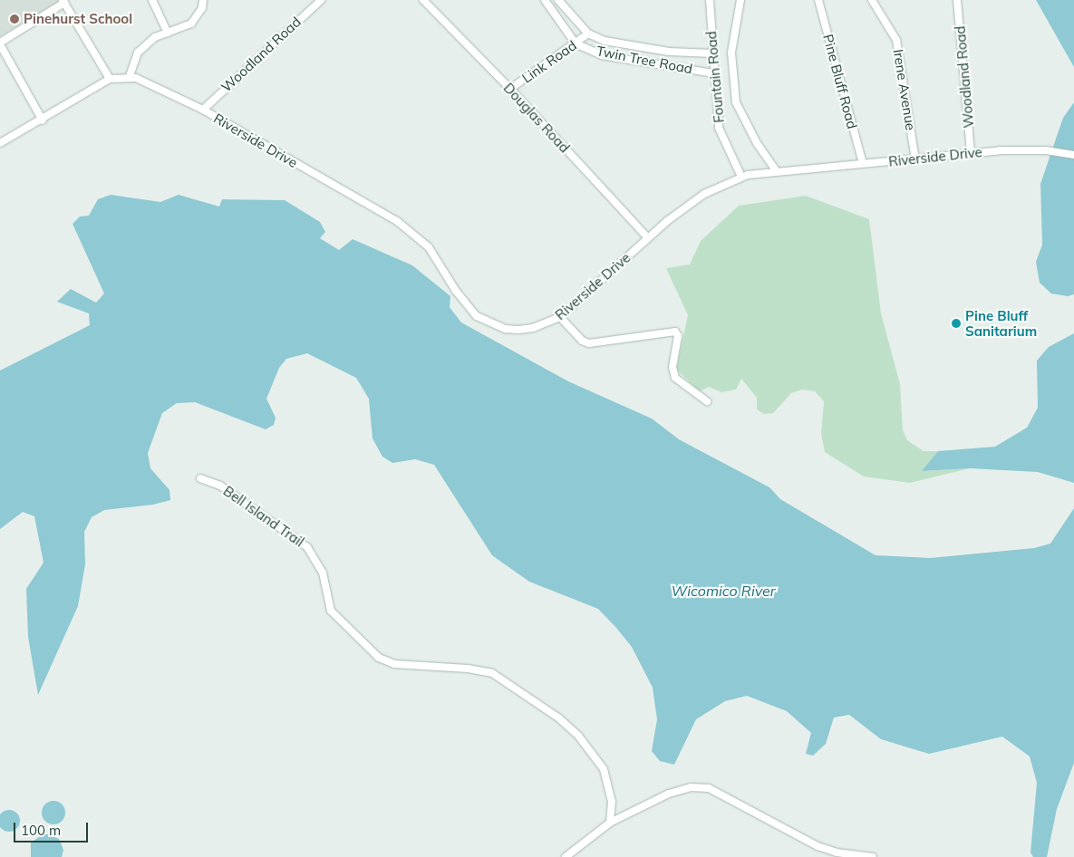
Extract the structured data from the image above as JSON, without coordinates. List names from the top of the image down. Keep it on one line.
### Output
{"streets":{"street":["Woodland Road","Twin Tree Road","Link Road","Fountain Road","Pine Bluff Road","Irene Avenue","Douglas Road","Riverside Drive","Bell Island Trail"]},"crossings":[["Woodland Road","Riverside Drive"],["Twin Tree Road","Link Road"],["Twin Tree Road","Fountain Road"],["Link Road","Douglas Road"],["Fountain Road","Riverside Drive"],["Pine Bluff Road","Riverside Drive"],["Irene Avenue","Riverside Drive"],["Douglas Road","Riverside Drive"]],"water":["Wicomico River"],"places":["Pinehurst School","Pine Bluff Sanitarium"],"scale_bar":"100 m"}
